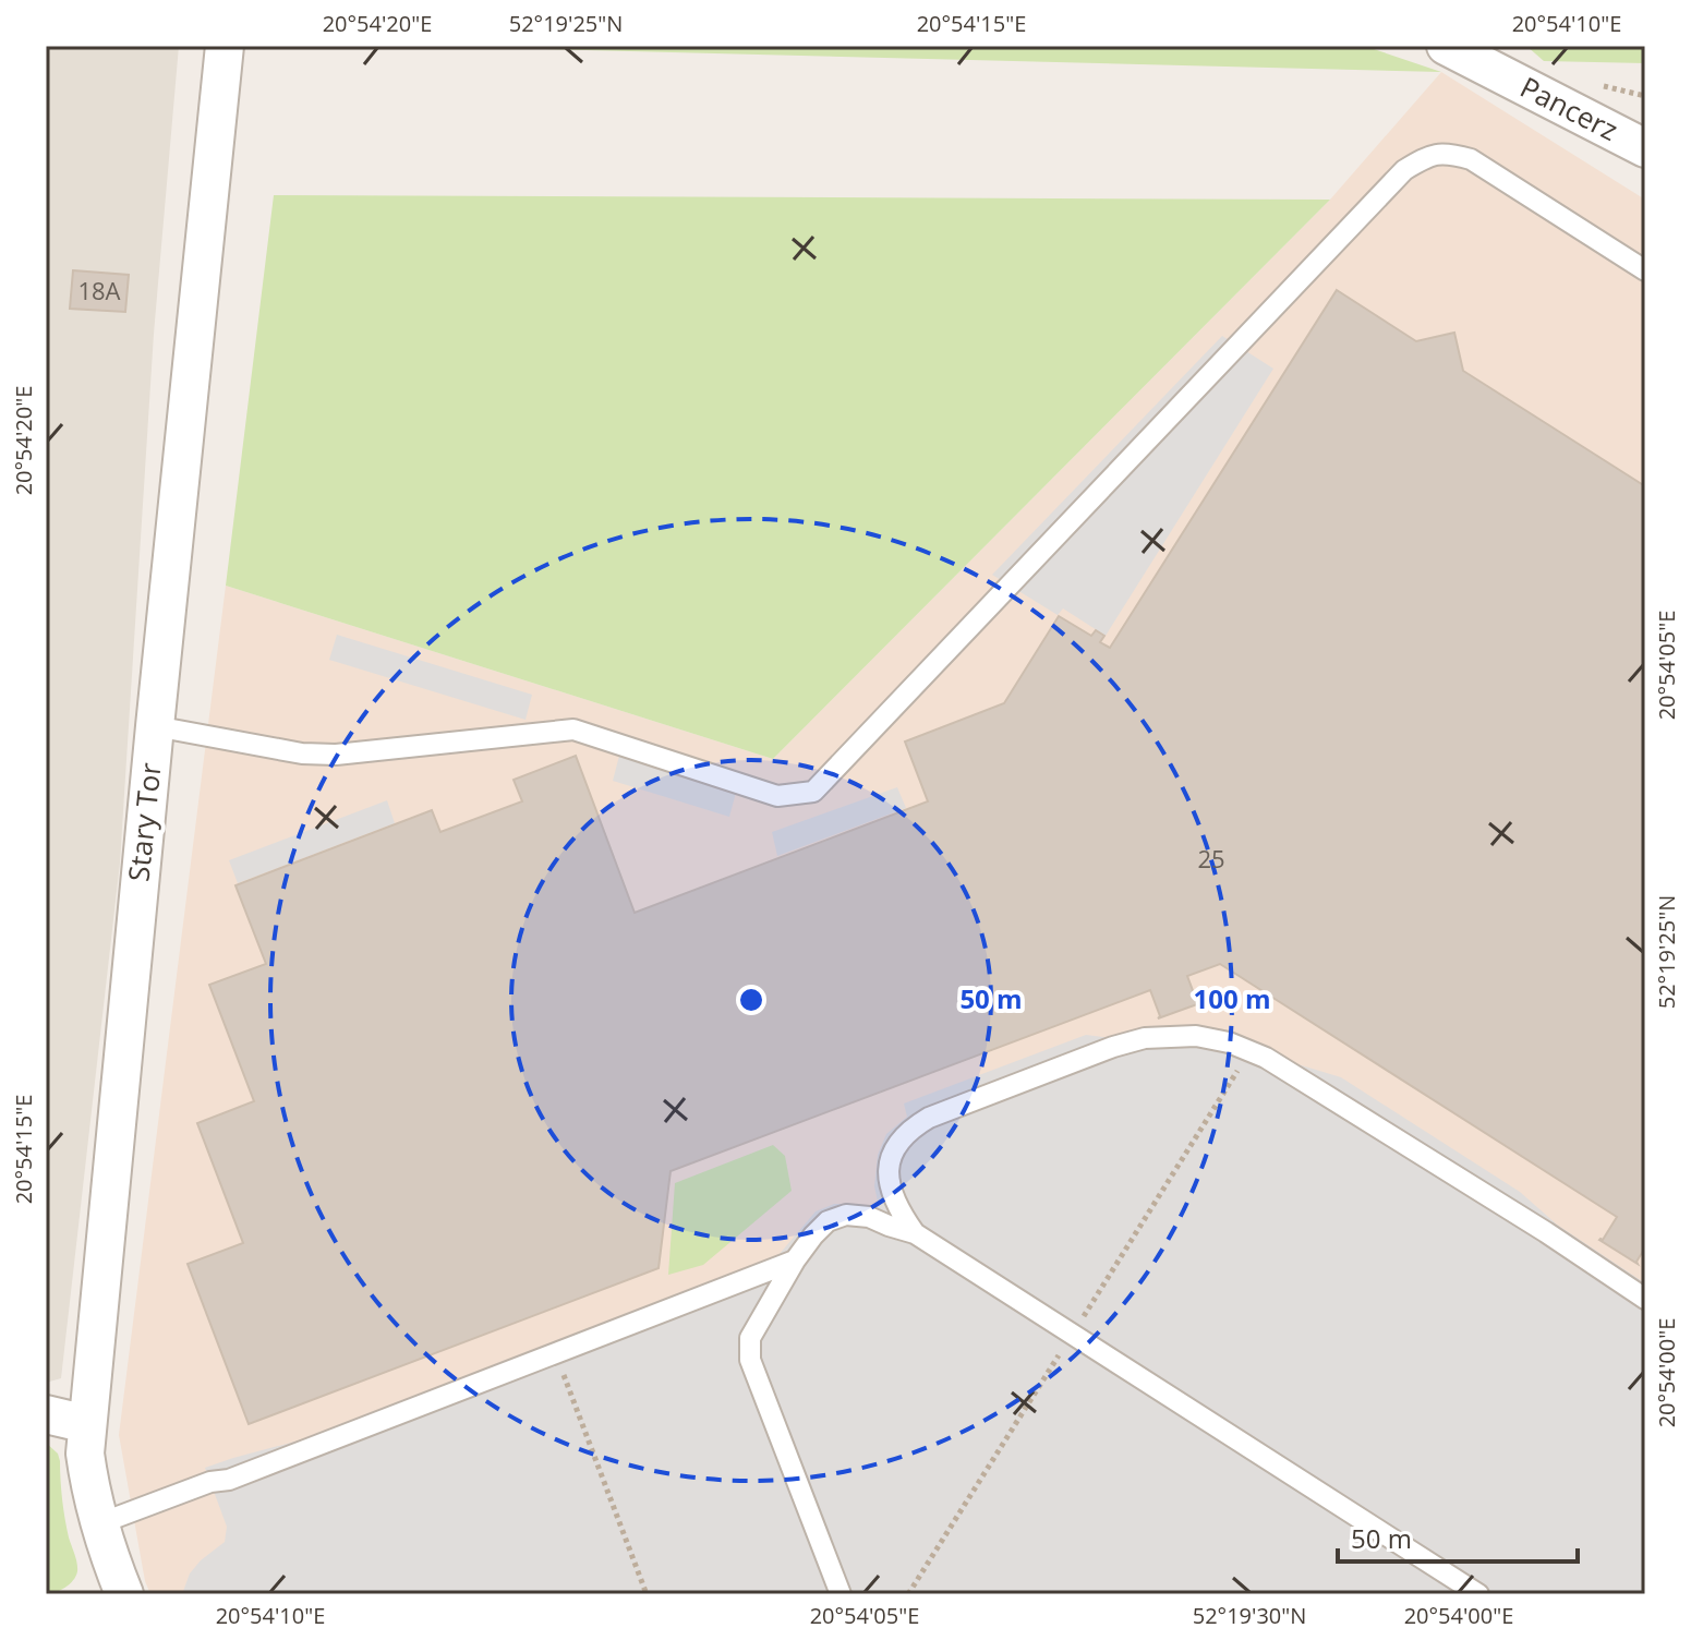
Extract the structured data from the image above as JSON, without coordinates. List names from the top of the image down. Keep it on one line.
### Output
{"streets":{"street":["Pancerz","Stary Tor"]},"house_numbers":["18A","25"],"scale_bar":"50 m","coordinates":["20°54'20\"E","52°19'25\"N","20°54'15\"E","20°54'10\"E","20°54'05\"E","20°54'00\"E","52°19'30\"N"],"rings":["50 m","100 m"]}
